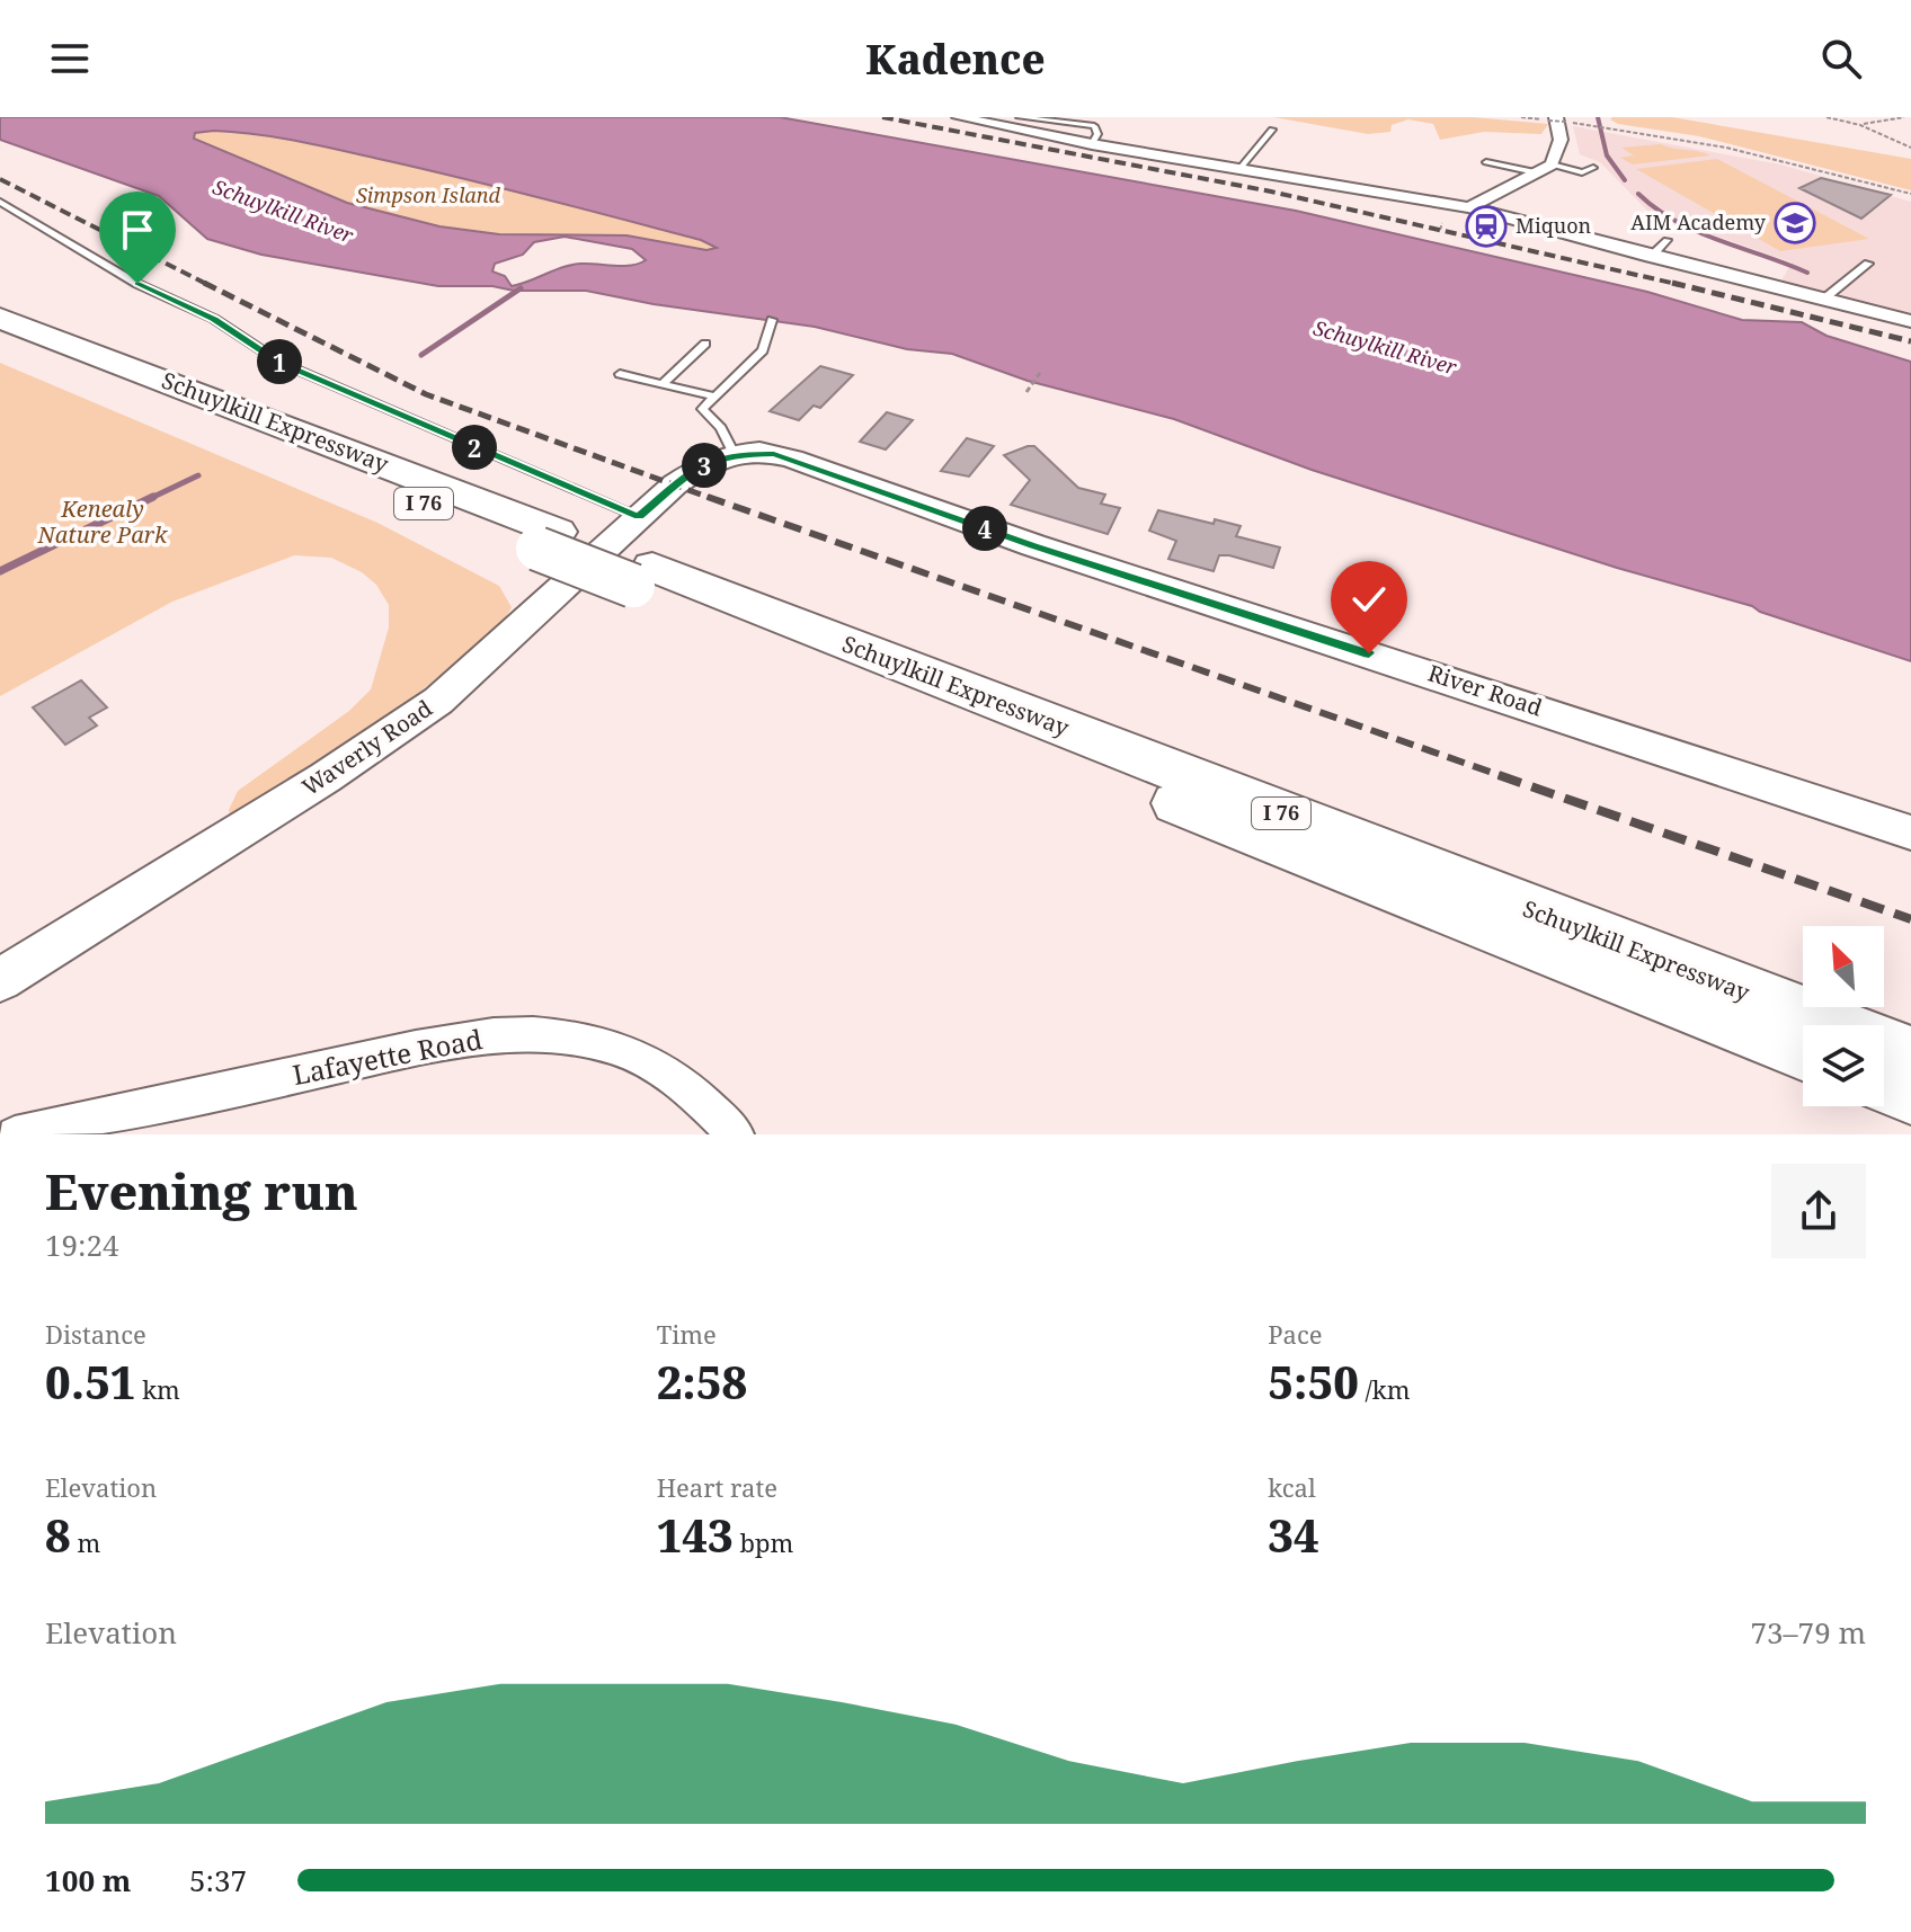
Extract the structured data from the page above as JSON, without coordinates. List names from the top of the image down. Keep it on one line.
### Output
{"streets":{"highway":["Schuylkill Expressway","I 76"],"street":["River Road","Waverly Road","Lafayette Road"]},"crossings":[["River Road","Waverly Road"]],"water":["Schuylkill River"],"parks":["Simpson Island","Kenealy Nature Park"],"places":{"school or university":["AIM Academy"],"station":["Miquon"]},"north":"top left","page":{"header":"Kadence","pins":["1","2","3","4"],"heading":["Evening run","19:24"],"stats":[["Distance","0.51 km"],["Time","2:58"],["Pace","5:50 /km"],["Elevation","8 m"],["Heart rate","143 bpm"],["kcal","34"]],"chart":["Elevation","73–79 m"],"list":[{"name":"100 m","note":"5:37"}]}}
